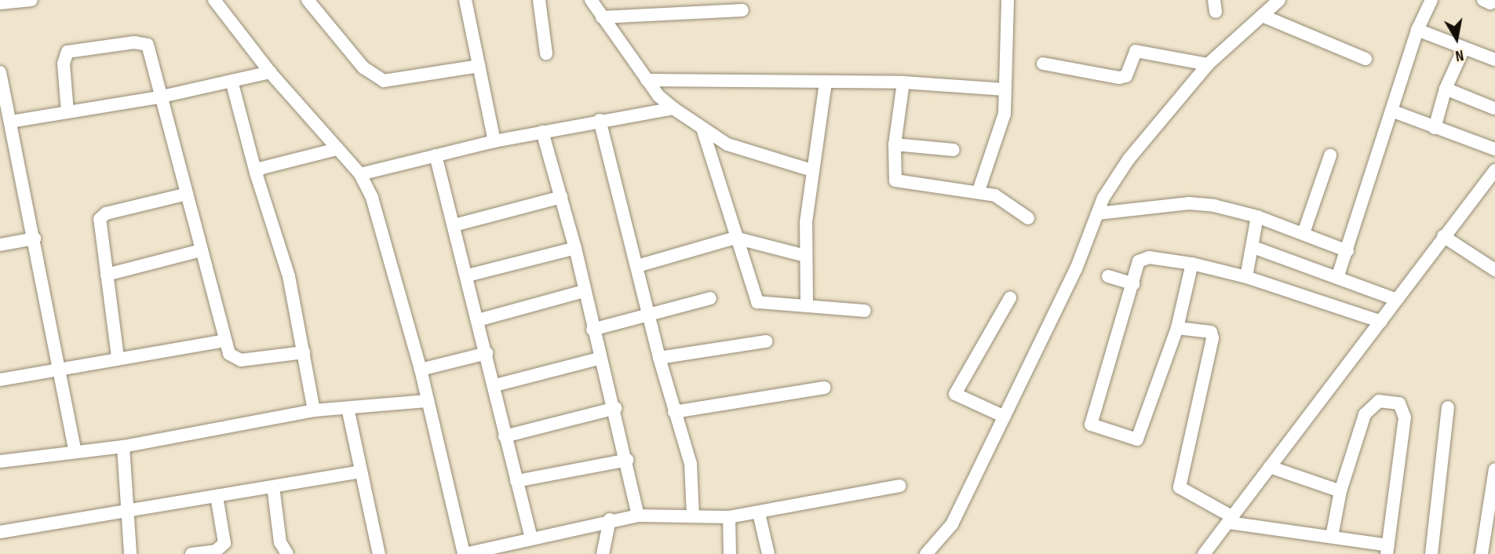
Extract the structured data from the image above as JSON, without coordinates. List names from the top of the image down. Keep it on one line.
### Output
{"north":"bottom"}
